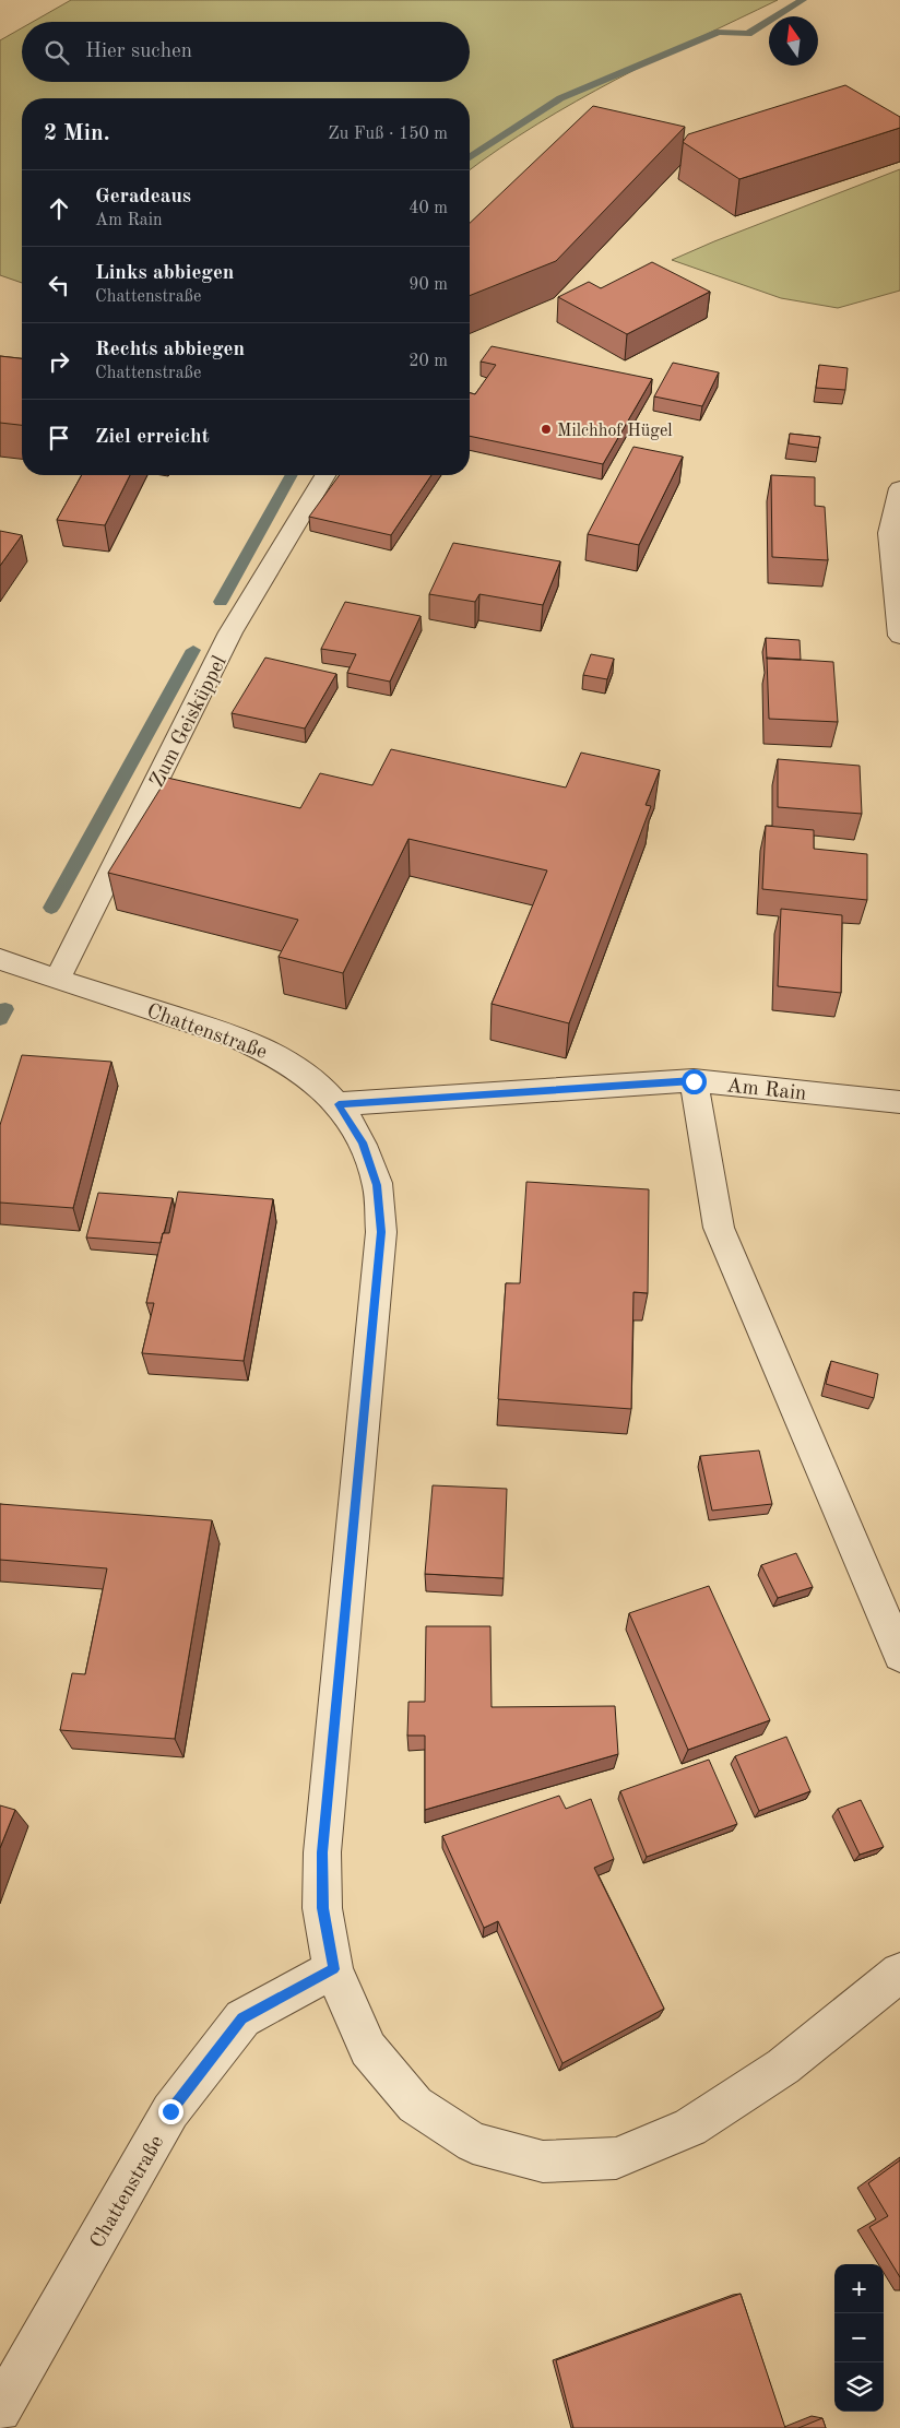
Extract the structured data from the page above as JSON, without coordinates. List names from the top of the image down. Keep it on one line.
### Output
{"streets":{"street":["Zum Geisküppel","Chattenstraße","Am Rain"]},"crossings":[["Zum Geisküppel","Chattenstraße"],["Chattenstraße","Am Rain"]],"places":["Milchhof Hügel"],"north":"top","page":{"search":"Hier suchen","heading":["2 Min.","Zu Fuß · 150 m"],"list":[["Geradeaus","Am Rain","40 m"],["Links abbiegen","Chattenstraße","90 m"],["Rechts abbiegen","Chattenstraße","20 m"],"Ziel erreicht"],"map_buttons":["+","−"]}}
